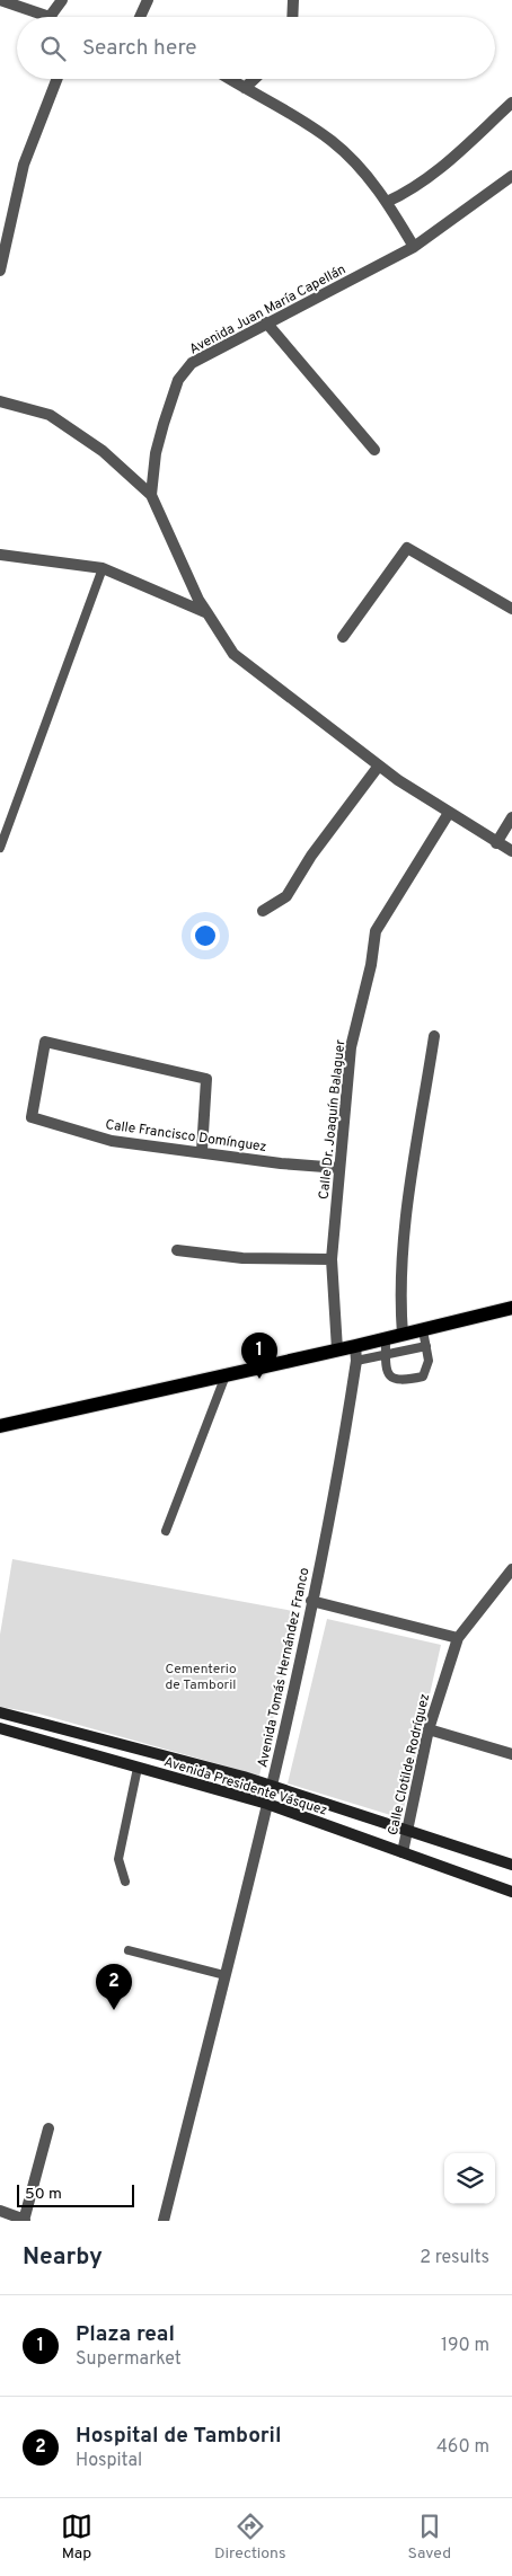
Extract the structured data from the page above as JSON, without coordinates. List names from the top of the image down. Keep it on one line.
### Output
{"streets":{"street":["Avenida Juan María Capellán","Calle Dr. Joaquín Balaguer","Calle Francisco Domínguez","Avenida Tomás Hernández Franco","Calle Clotilde Rodríguez","Avenida Presidente Vásquez"]},"crossings":[["Calle Dr. Joaquín Balaguer","Calle Francisco Domínguez"],["Avenida Tomás Hernández Franco","Avenida Presidente Vásquez"],["Calle Clotilde Rodríguez","Avenida Presidente Vásquez"]],"parks":["Cementerio de Tamboril"],"scale_bar":"50 m","page":{"search":"Search here","pins":["1","2"],"scale":"50 m","heading":["Nearby","2 results"],"list":[{"mark":"1","name":"Plaza real","note":"Supermarket","value":"190 m"},{"mark":"2","name":"Hospital de Tamboril","note":"Hospital","value":"460 m"}],"nav":["Map","Directions","Saved"]}}
